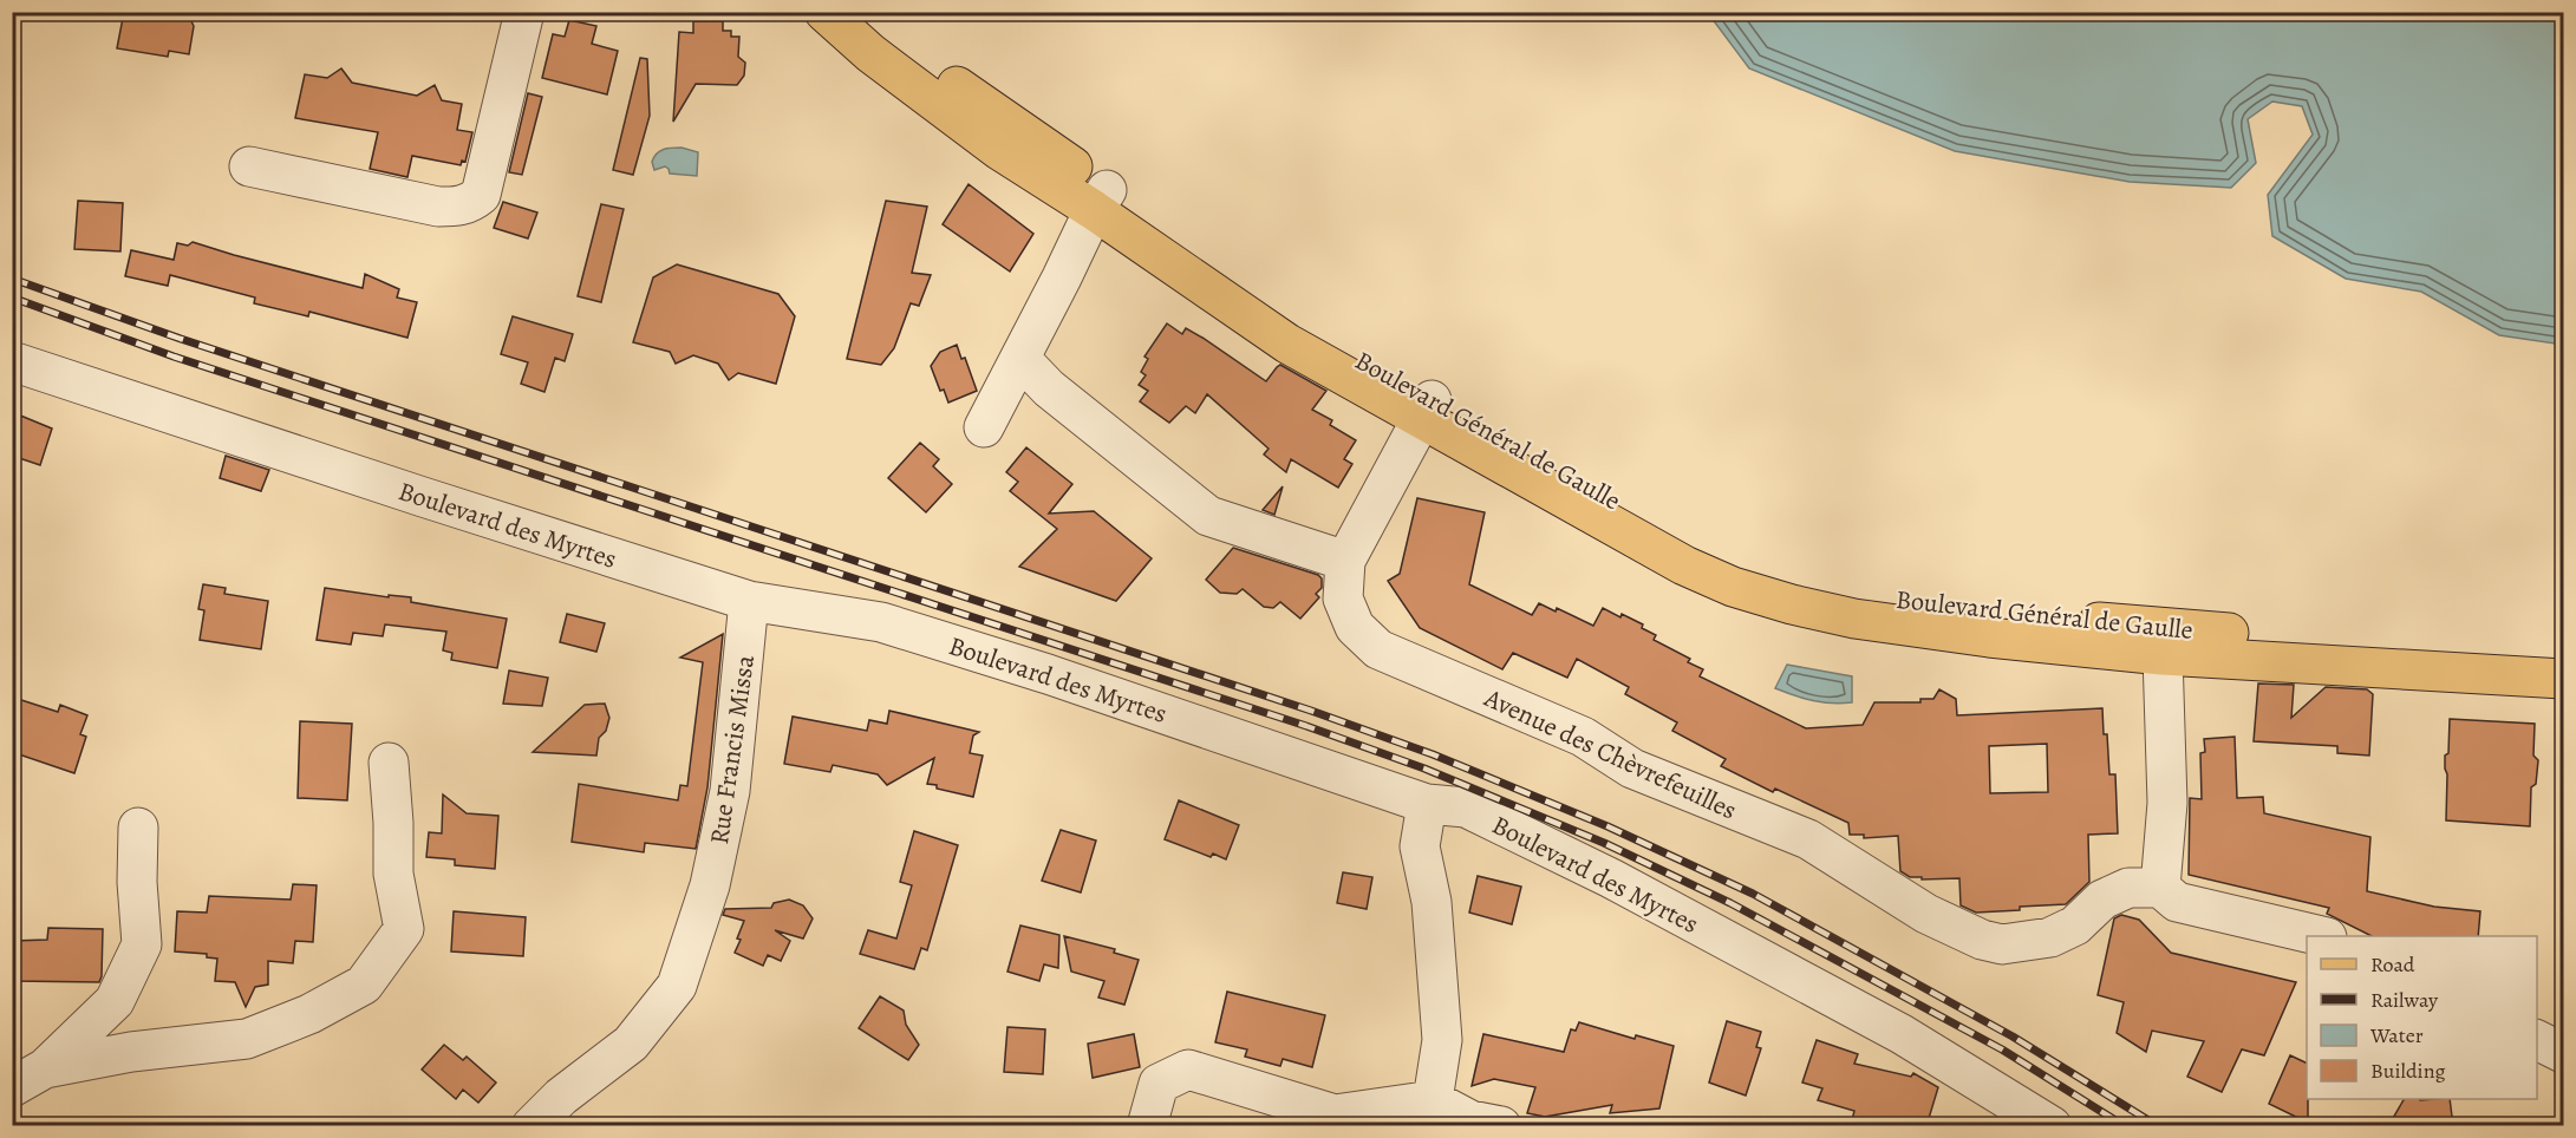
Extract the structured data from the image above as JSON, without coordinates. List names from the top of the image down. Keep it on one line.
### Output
{"streets":{"main road":["Boulevard Général de Gaulle"],"street":["Boulevard des Myrtes","Rue Francis Missa","Avenue des Chèvrefeuilles"]},"crossings":[["Boulevard des Myrtes","Rue Francis Missa"]],"legend":["Road","Railway","Water","Building"]}
